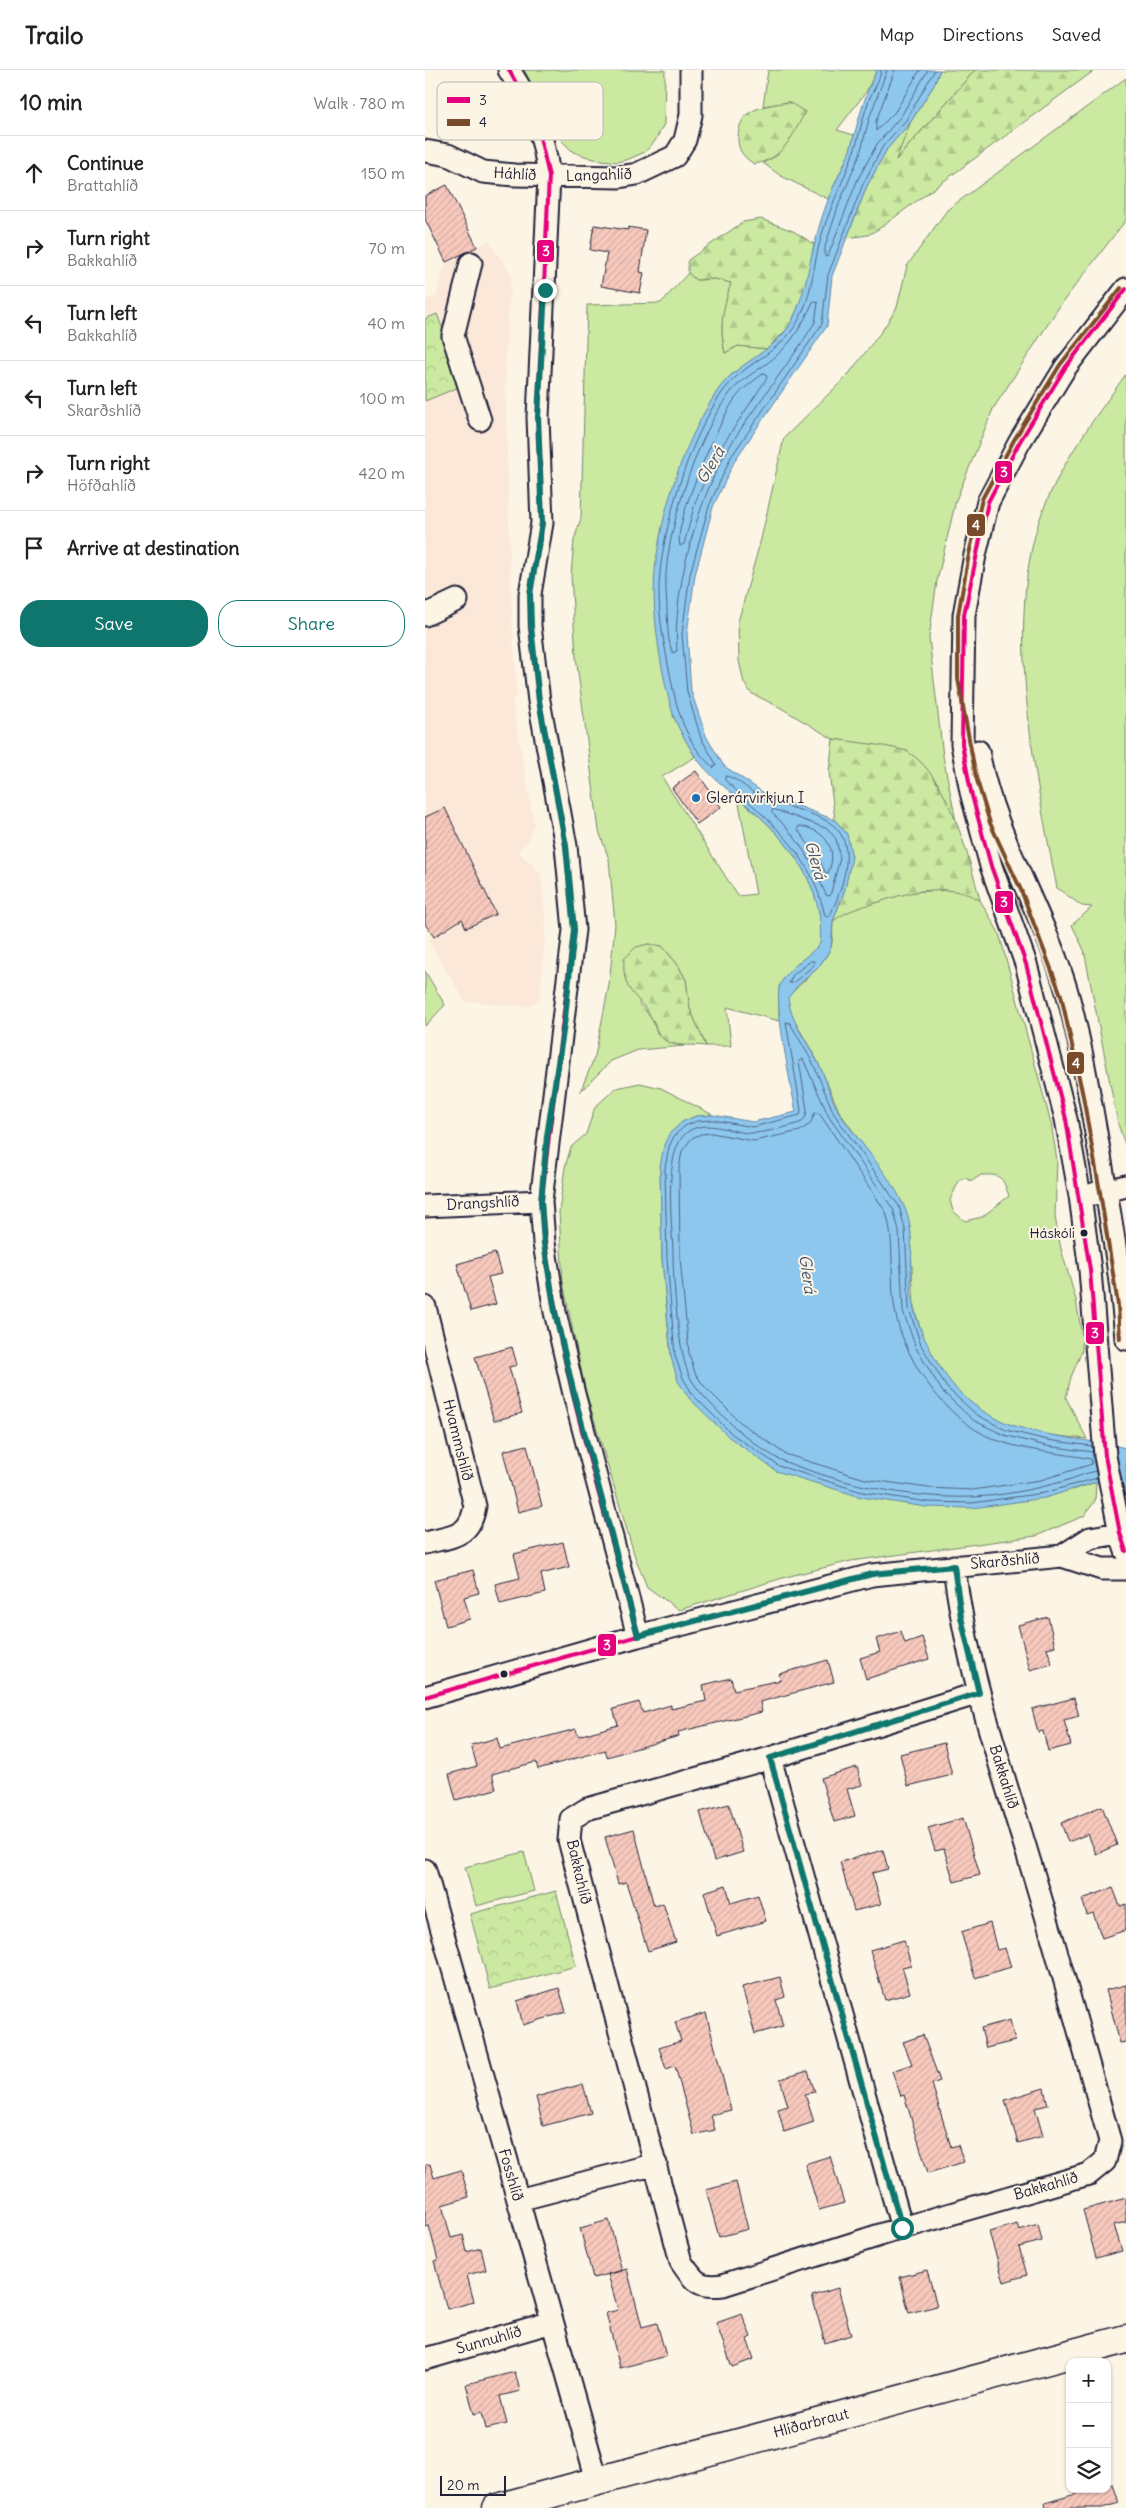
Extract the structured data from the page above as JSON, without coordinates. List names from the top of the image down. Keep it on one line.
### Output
{"streets":{"main road":["Hlíðarbraut"],"street":["Háhlíð","Langahlíð","Drangshlíð","Hvammshlíð","Skarðshlíð","Bakkahlíð","Fosshlíð","Sunnuhlíð"]},"crossings":[["Háhlíð","Langahlíð"],["Skarðshlíð","Bakkahlíð"],["Fosshlíð","Sunnuhlíð"],["Fosshlíð","Hlíðarbraut"]],"water":["Glerá"],"places":["Glerárvirkjun I","Háskóli"],"lines":["transit line 3","transit line 4"],"legend":["3","4"],"scale_bar":"20 m","page":{"header":"Trailo","nav":["Map","Directions","Saved"],"heading":["10 min","Walk · 780 m"],"list":[["Continue","Brattahlíð","150 m"],["Turn right","Bakkahlíð","70 m"],["Turn left","Bakkahlíð","40 m"],["Turn left","Skarðshlíð","100 m"],["Turn right","Höfðahlíð","420 m"],"Arrive at destination"],"buttons":["Save","Share"],"map_buttons":["+","−"],"scale":"20 m"}}
